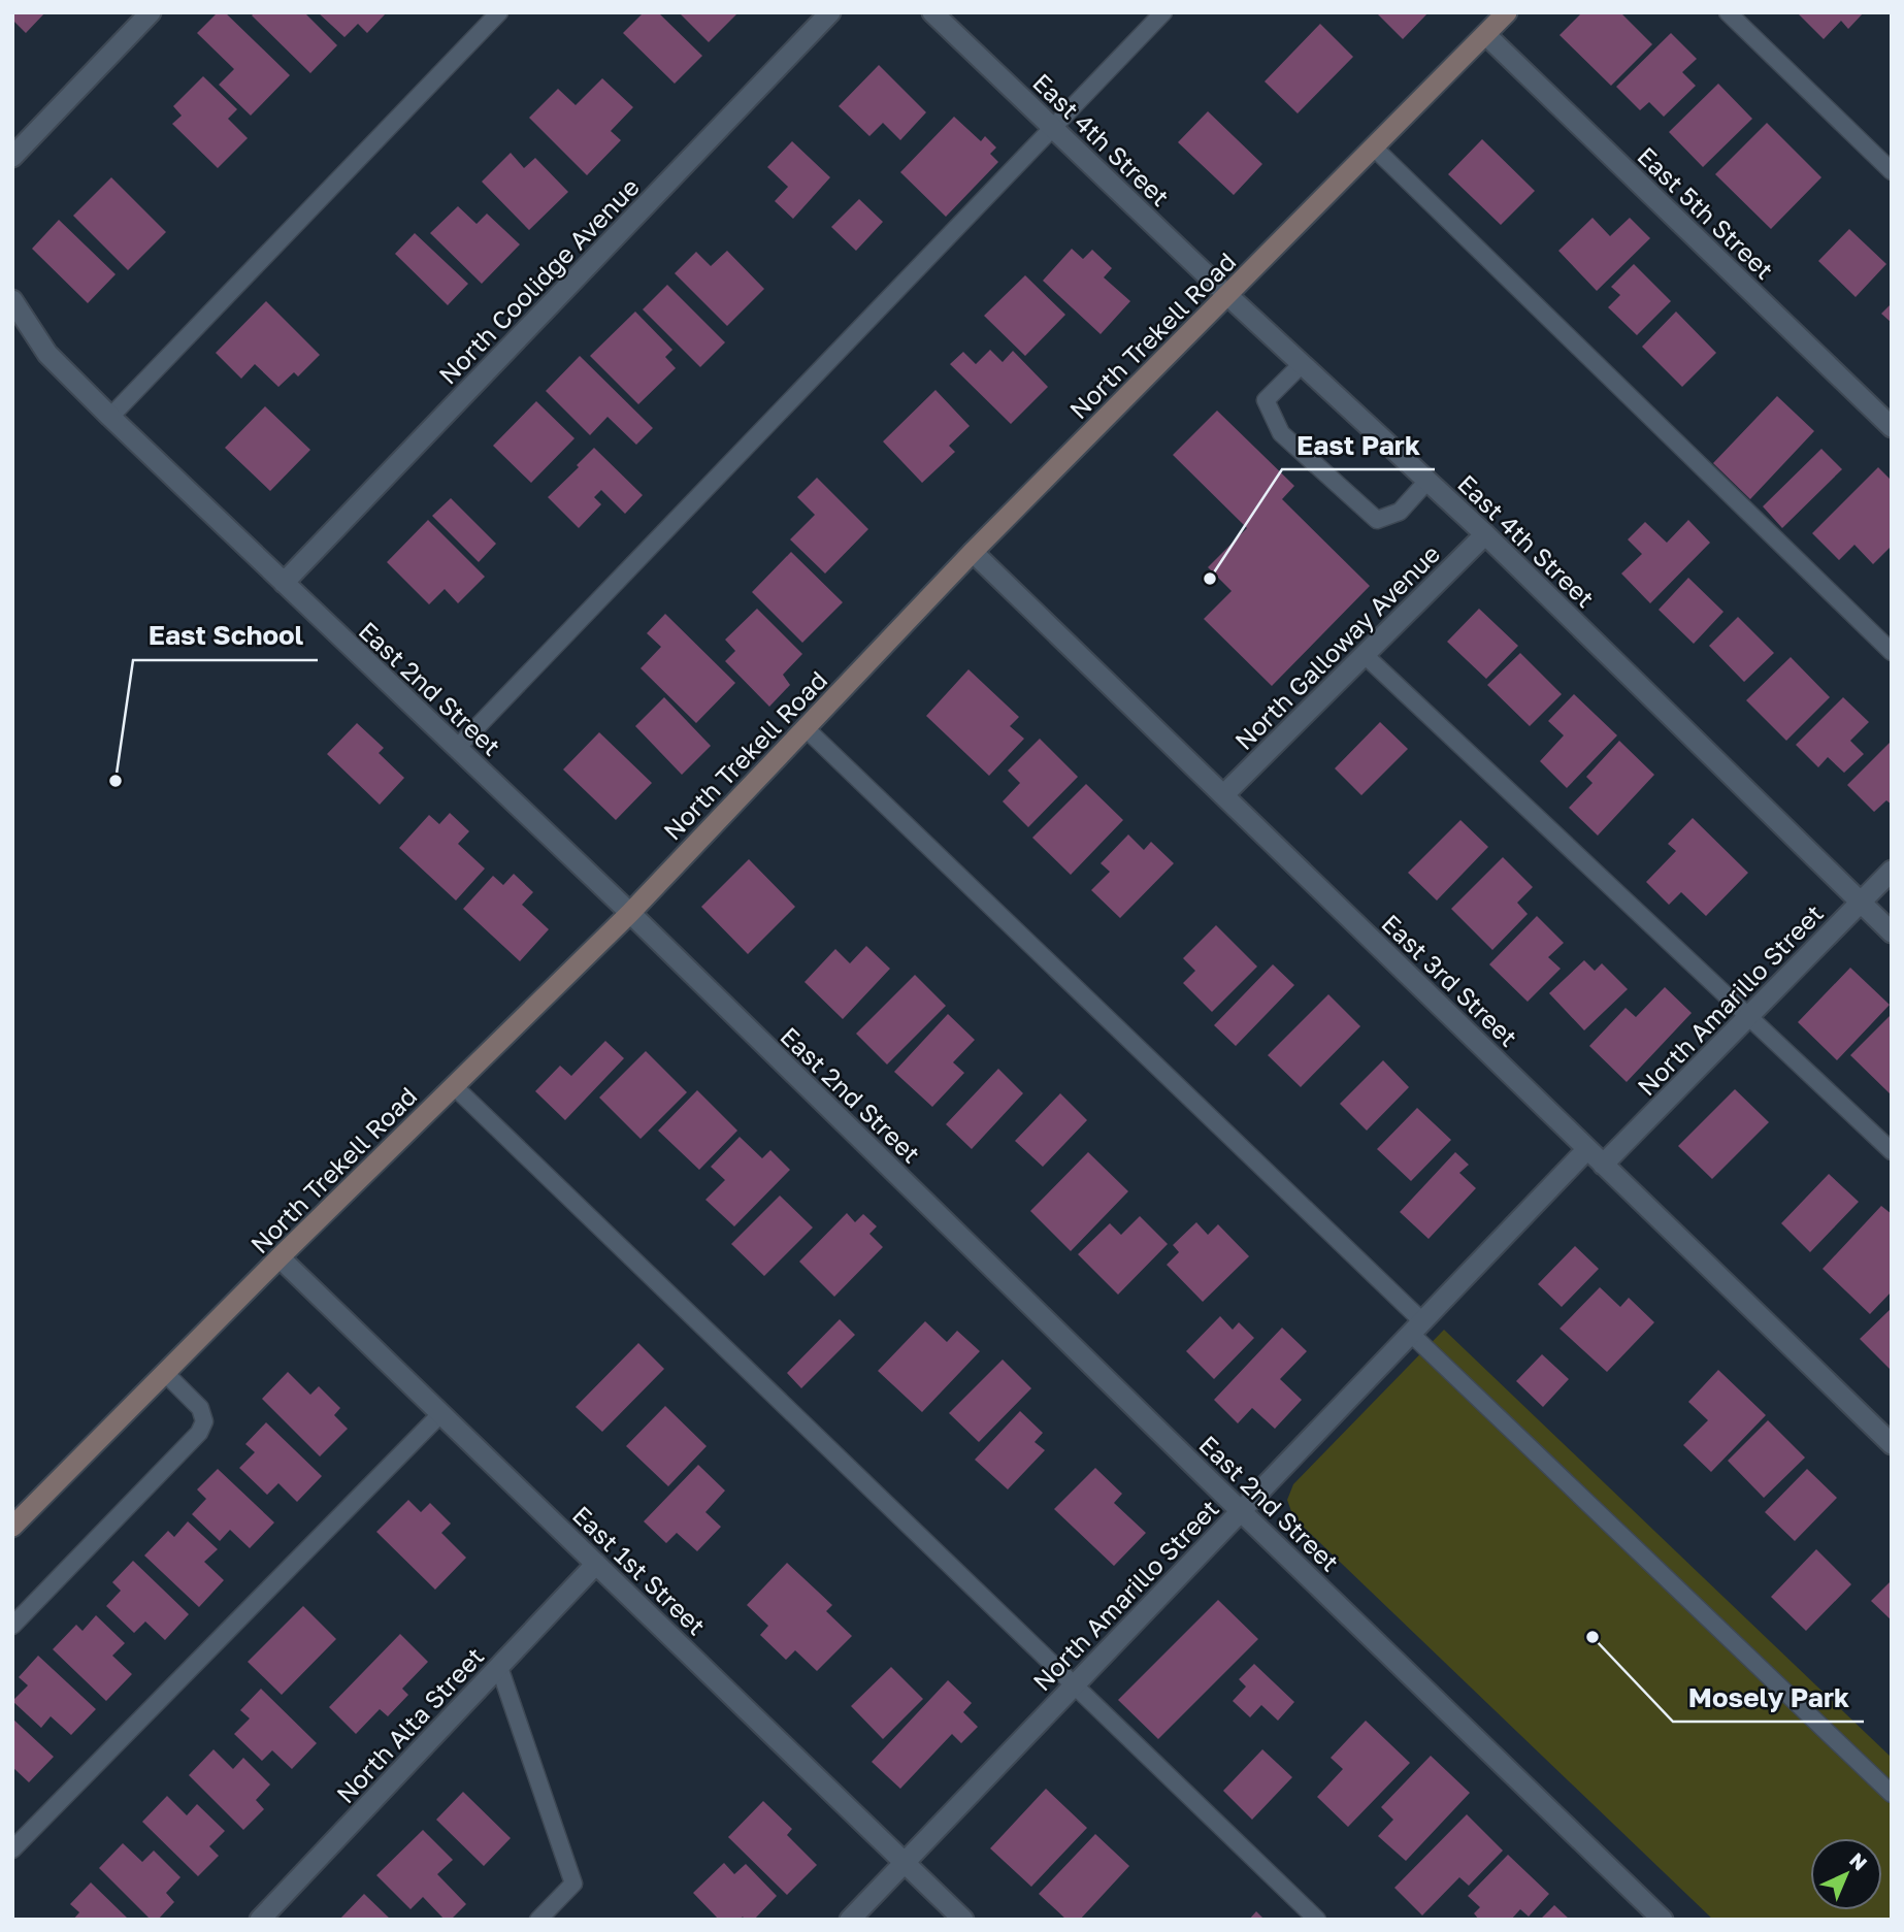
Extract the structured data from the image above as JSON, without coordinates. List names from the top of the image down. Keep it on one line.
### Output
{"streets":{"main road":["North Trekell Road"],"street":["East 4th Street","East 5th Street","North Coolidge Avenue","North Galloway Avenue","East 2nd Street","East 3rd Street","North Amarillo Street","East 1st Street","North Alta Street"]},"crossings":[["East 4th Street","North Trekell Road"],["East 4th Street","North Galloway Avenue"],["East 4th Street","North Amarillo Street"],["East 5th Street","North Trekell Road"],["North Coolidge Avenue","East 2nd Street"],["North Trekell Road","East 2nd Street"],["North Trekell Road","East 3rd Street"],["North Trekell Road","East 1st Street"],["North Galloway Avenue","East 3rd Street"],["East 2nd Street","North Amarillo Street"],["East 3rd Street","North Amarillo Street"],["North Amarillo Street","East 1st Street"],["East 1st Street","North Alta Street"]],"places":["East Park","East School","Mosely Park"],"north":"top right"}
